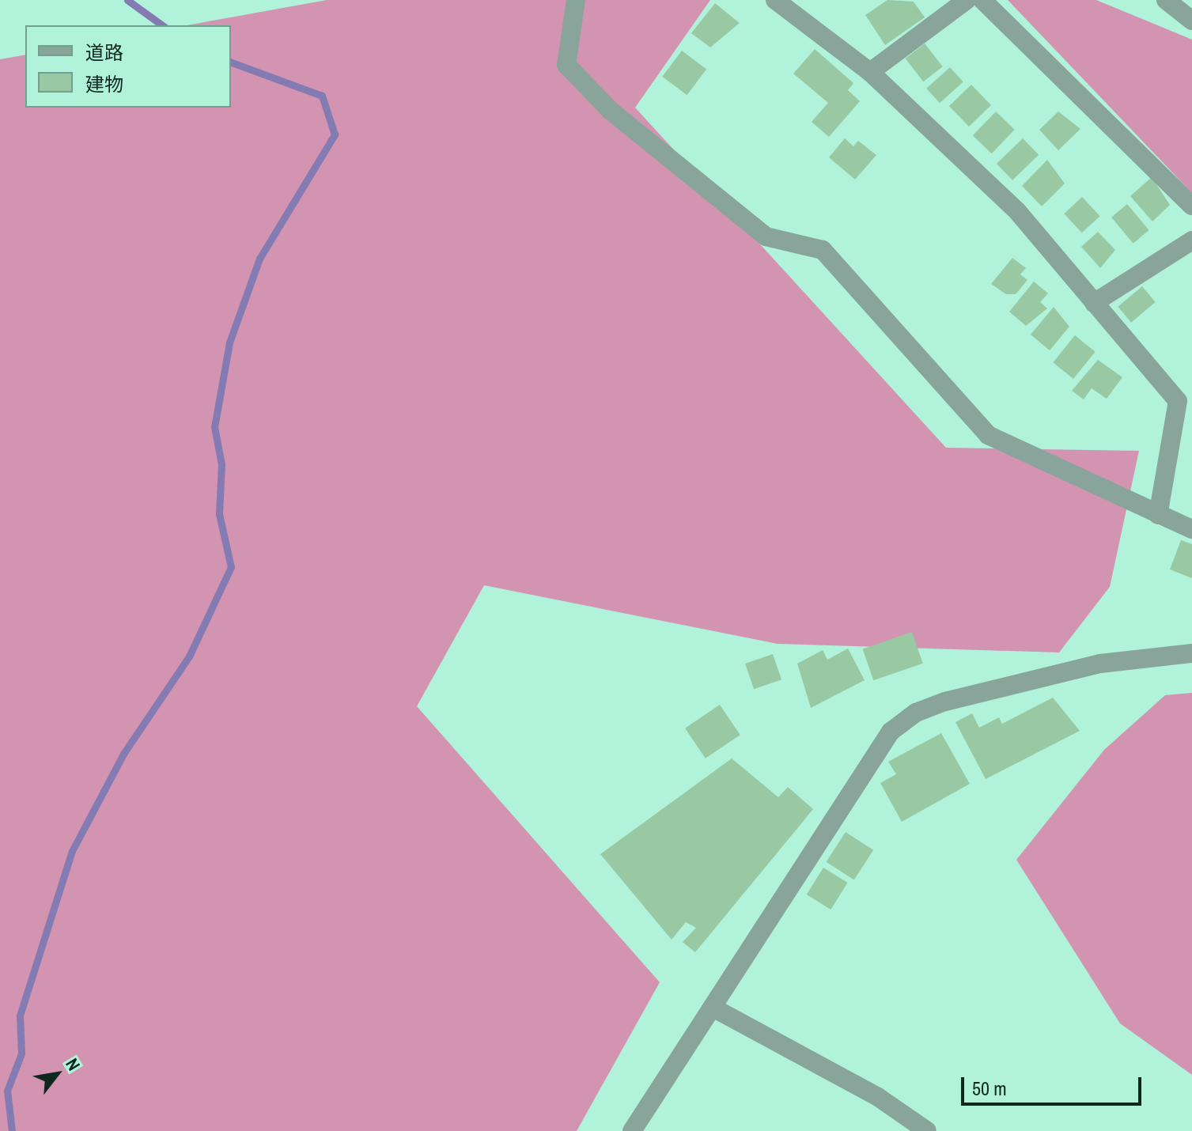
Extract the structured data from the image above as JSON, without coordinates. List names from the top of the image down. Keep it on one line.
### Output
{"legend":["道路","建物"],"scale_bar":"50 m","north":"top right"}
